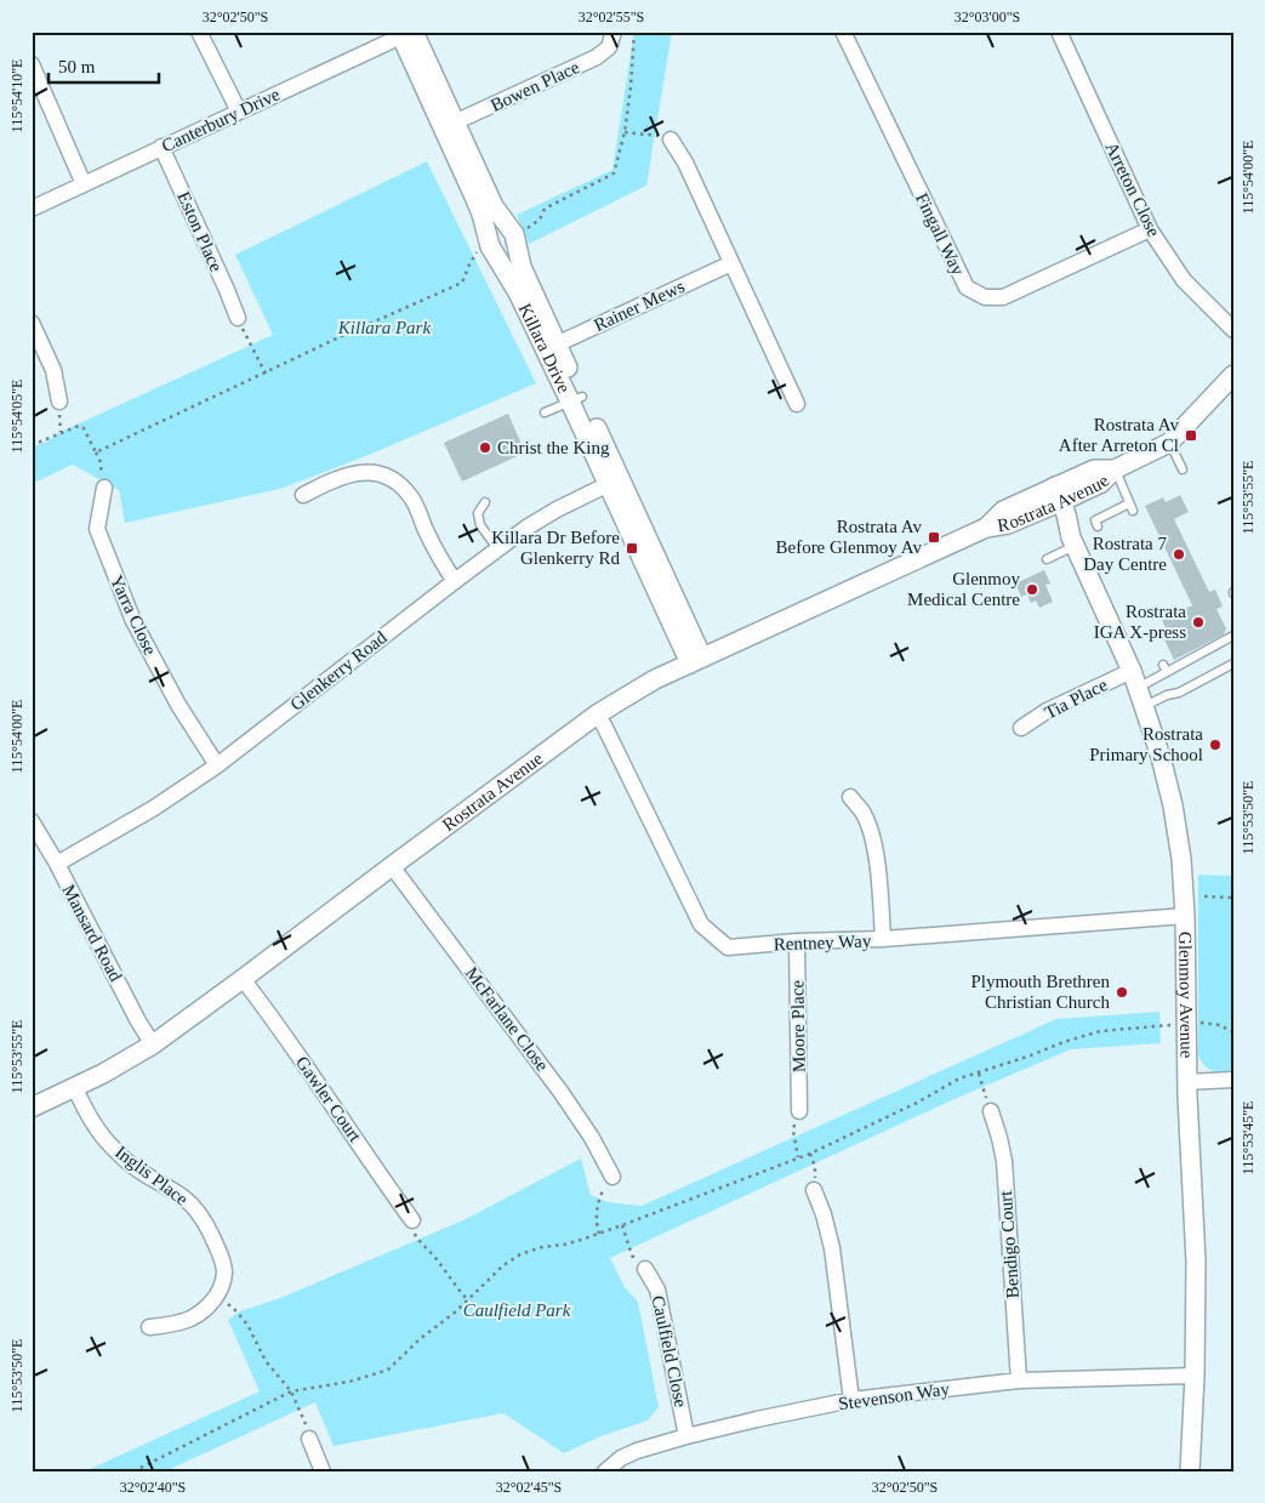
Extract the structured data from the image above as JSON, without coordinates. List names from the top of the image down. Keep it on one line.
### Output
{"streets":{"street":["Bowen Place","Canterbury Drive","Arreton Close","Eston Place","Fingall Way","Rainer Mews","Killara Drive","Rostrata Avenue","Yarra Close","Glenkerry Road","Tia Place","Mansard Road","Rentney Way","Glenmoy Avenue","McFarlane Close","Moore Place","Gawler Court","Inglis Place","Bendigo Court","Caulfield Close","Stevenson Way"]},"crossings":[["Bowen Place","Killara Drive"],["Canterbury Drive","Eston Place"],["Canterbury Drive","Killara Drive"],["Arreton Close","Fingall Way"],["Rainer Mews","Killara Drive"],["Killara Drive","Rostrata Avenue"],["Killara Drive","Glenkerry Road"],["Rostrata Avenue","Mansard Road"],["Rostrata Avenue","Rentney Way"],["Rostrata Avenue","Glenmoy Avenue"],["Rostrata Avenue","McFarlane Close"],["Rostrata Avenue","Gawler Court"],["Rostrata Avenue","Inglis Place"],["Yarra Close","Glenkerry Road"],["Glenkerry Road","Mansard Road"],["Tia Place","Glenmoy Avenue"],["Rentney Way","Glenmoy Avenue"],["Rentney Way","Moore Place"],["Glenmoy Avenue","Stevenson Way"],["Bendigo Court","Stevenson Way"],["Caulfield Close","Stevenson Way"]],"parks":["Killara Park","Caulfield Park"],"places":{"transit":["Rostrata Av After Arreton Cl","Rostrata Av Before Glenmoy Av","Killara Dr Before Glenkerry Rd"],"other":["Christ the King","Rostrata 7 Day Centre","Glenmoy Medical Centre","Rostrata IGA X-press","Rostrata Primary School","Plymouth Brethren Christian Church"]},"scale_bar":"50 m","coordinates":["32°02'50\"S","32°02'55\"S","32°03'00\"S","115°54'10\"E","115°54'00\"E","115°54'05\"E","115°53'55\"E","115°53'50\"E","115°53'45\"E","32°02'40\"S","32°02'45\"S"]}
